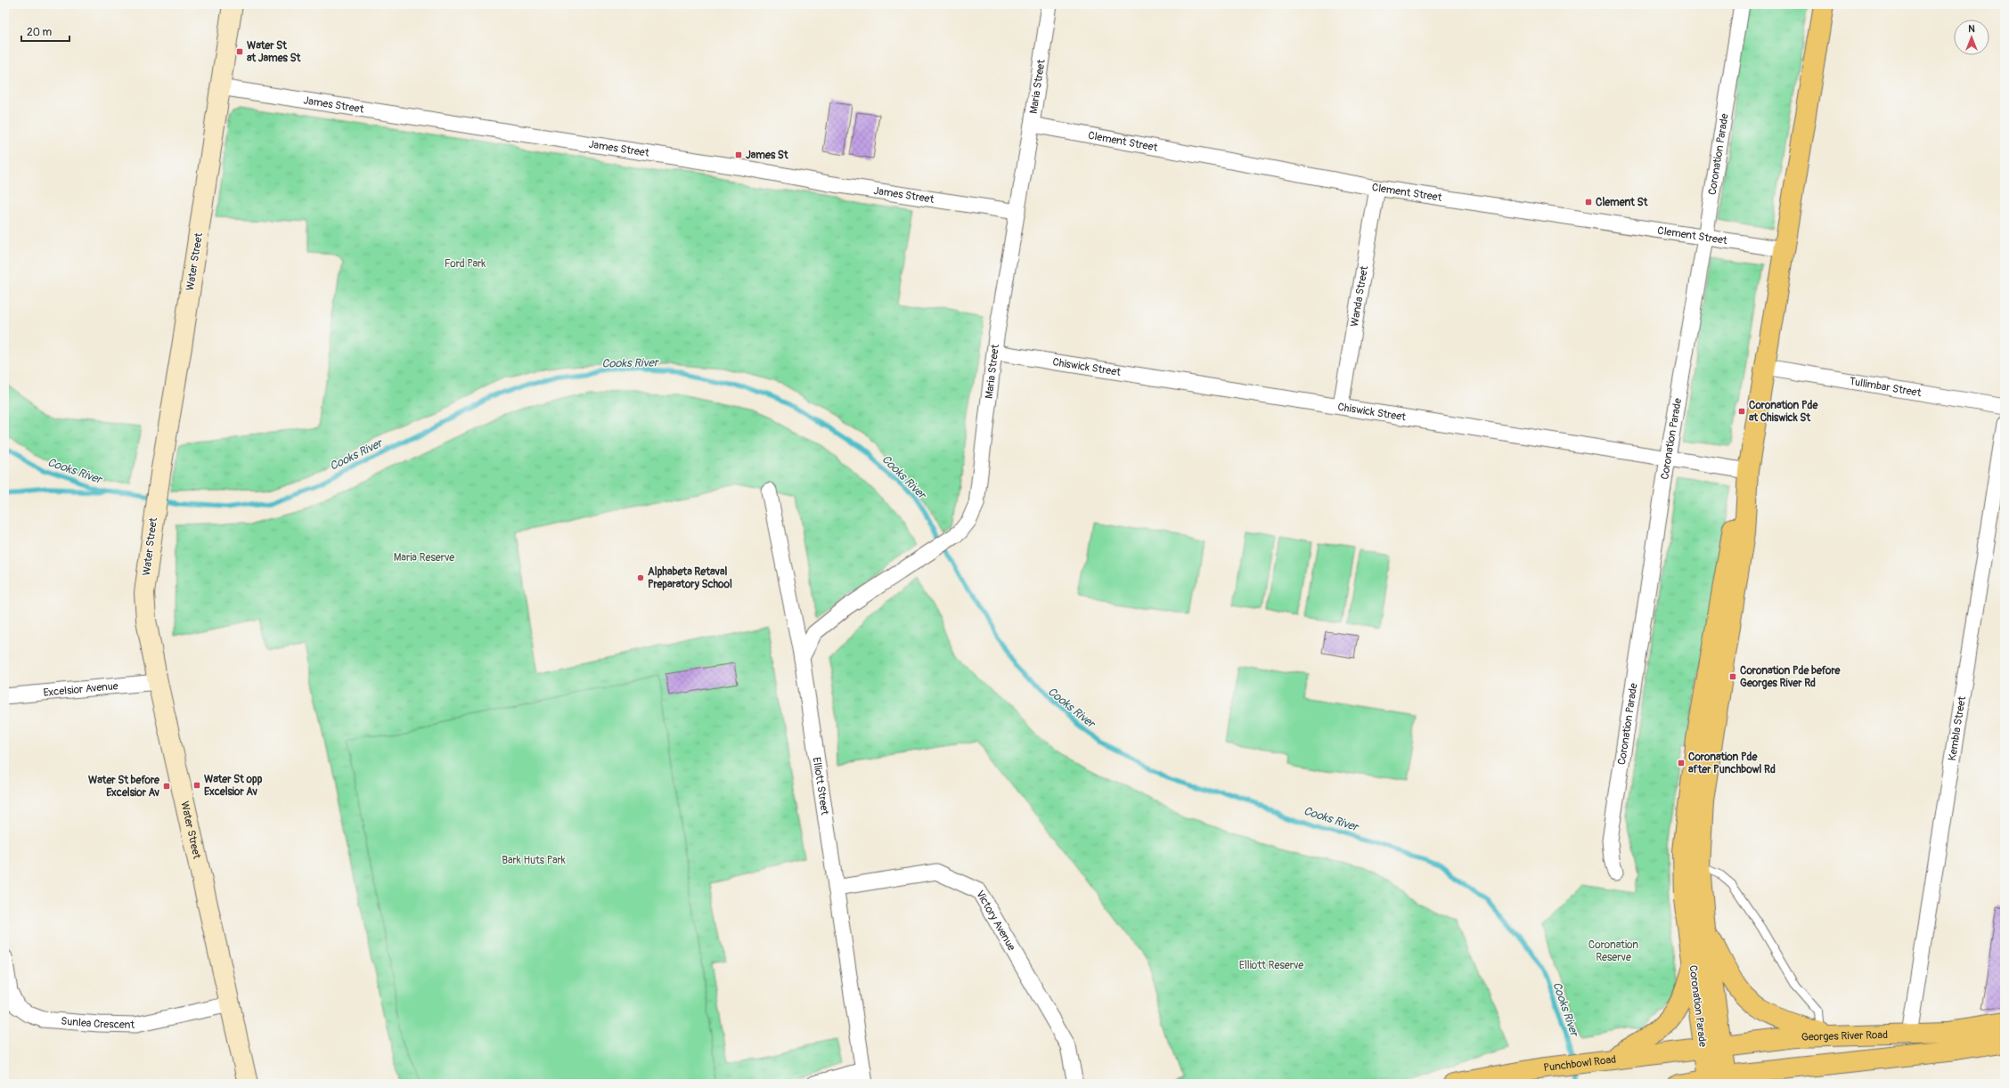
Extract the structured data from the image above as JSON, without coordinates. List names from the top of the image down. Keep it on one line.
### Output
{"streets":{"main road":["Coronation Parade","Water Street","Georges River Road","Punchbowl Road"],"street":["Maria Street","James Street","Clement Street","Wanda Street","Chiswick Street","Tullimbar Street","Excelsior Avenue","Kembla Street","Elliott Street","Victory Avenue","Sunlea Crescent"]},"crossings":[["Maria Street","James Street"],["Maria Street","Clement Street"],["Maria Street","Chiswick Street"],["Maria Street","Elliott Street"],["James Street","Water Street"],["Clement Street","Coronation Parade"],["Clement Street","Wanda Street"],["Coronation Parade","Chiswick Street"],["Coronation Parade","Tullimbar Street"],["Coronation Parade","Georges River Road"],["Coronation Parade","Punchbowl Road"],["Water Street","Excelsior Avenue"],["Water Street","Sunlea Crescent"],["Wanda Street","Chiswick Street"],["Kembla Street","Georges River Road"],["Elliott Street","Victory Avenue"],["Georges River Road","Punchbowl Road"]],"water":["Cooks River"],"parks":["Ford Park","Maria Reserve","Bark Huts Park","Coronation Reserve","Elliott Reserve"],"places":{"transit":["Water St at James St","James St","Clement St","Coronation Pde at Chiswick St","Coronation Pde before Georges River Rd","Coronation Pde after Punchbowl Rd","Water St opp Excelsior Av","Water St before Excelsior Av"],"other":["Alphabeta Retaval Preparatory School"]},"scale_bar":"20 m","north":"top"}
